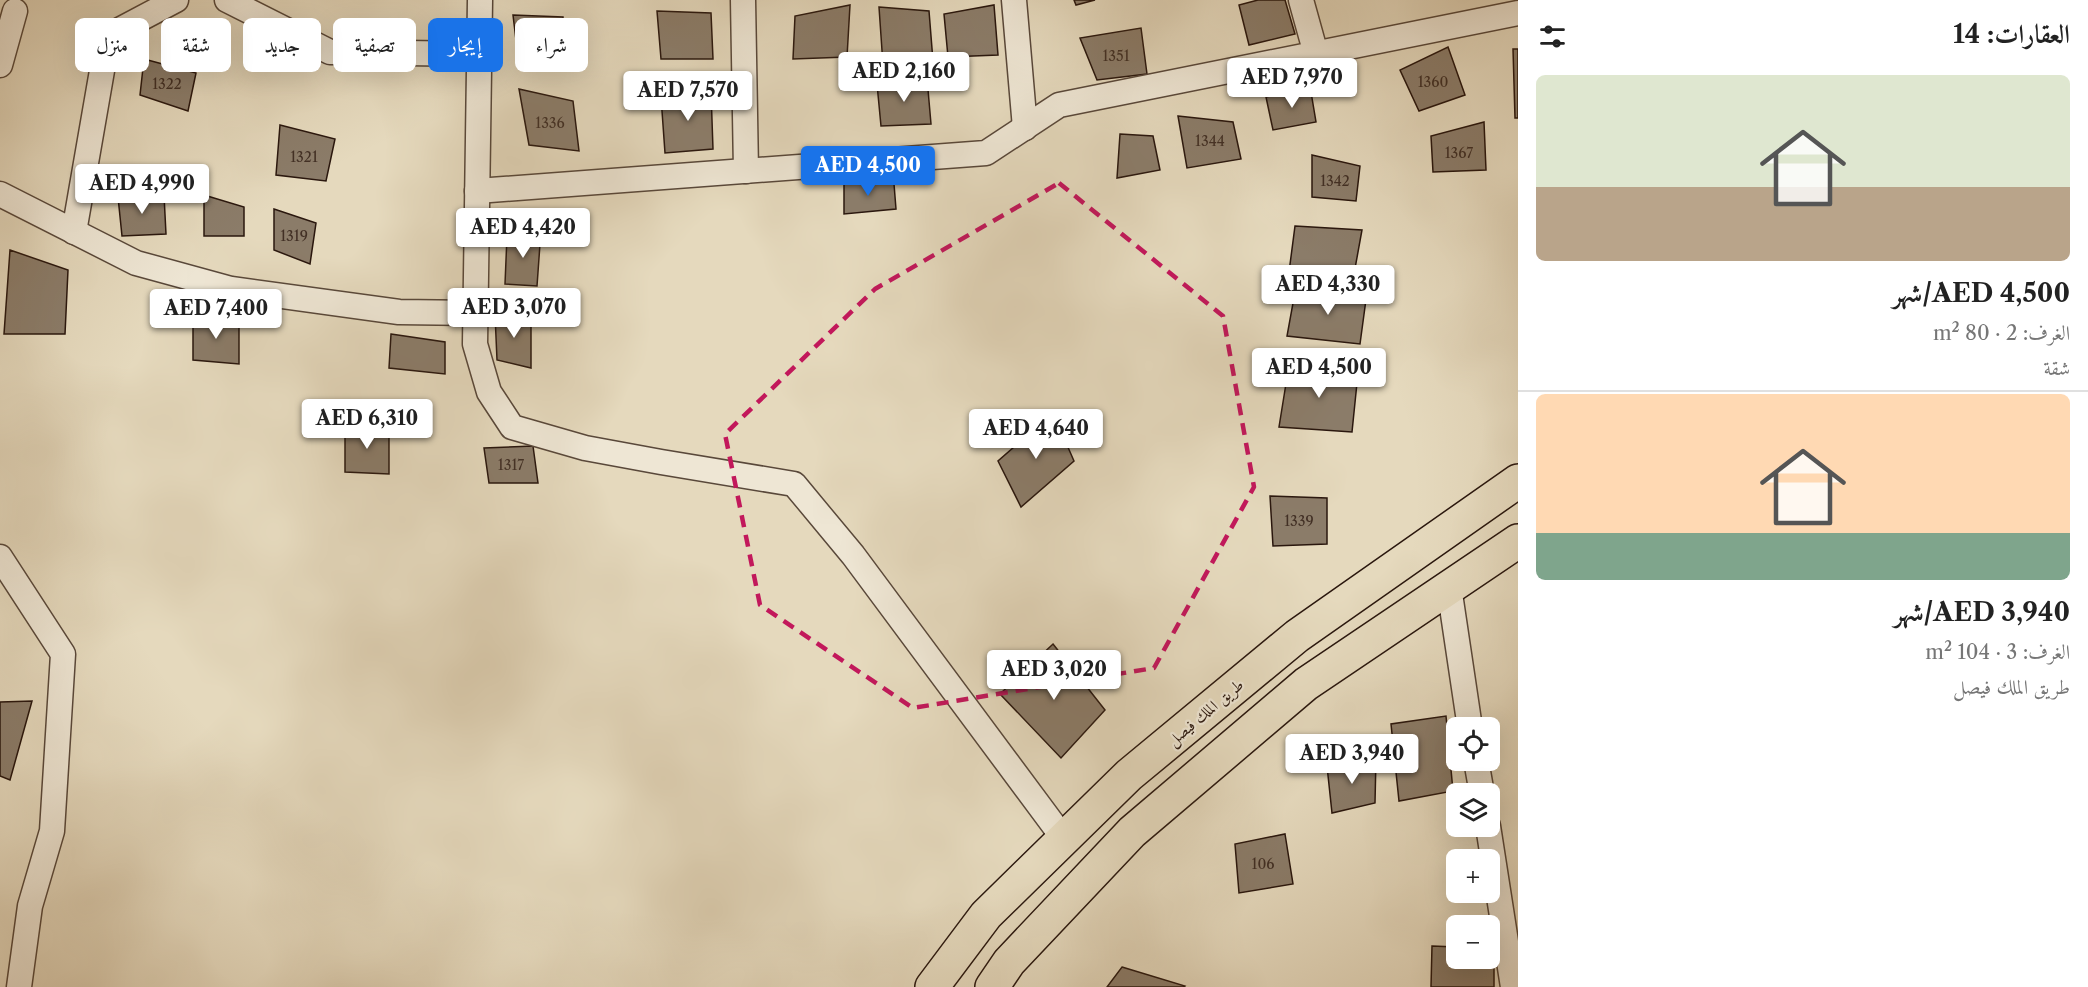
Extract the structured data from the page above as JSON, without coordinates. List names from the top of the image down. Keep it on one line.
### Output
{"streets":{"main road":["طريق الملك فيصل"]},"house_numbers":["1351","1360","1322","1336","1344","1367","1321","1342","1319","1317","1339","106"],"page":{"heading":"العقارات: 14","chip":["شراء","إيجار","تصفية","جديد","شقة","منزل"],"price":["AED 2,160","AED 7,970","AED 7,570","AED 4,500","AED 4,990","AED 4,420","AED 4,330","AED 3,070","AED 7,400","AED 4,500","AED 6,310","AED 4,640","AED 3,020","AED 3,940"],"list":[{"name":"AED 4,500/شهر","note":"الغرف: 2 · 80 m² · شقة"},{"name":"AED 3,940/شهر","note":"الغرف: 3 · 104 m² · طريق الملك فيصل"}],"map_buttons":["+","−"]}}
